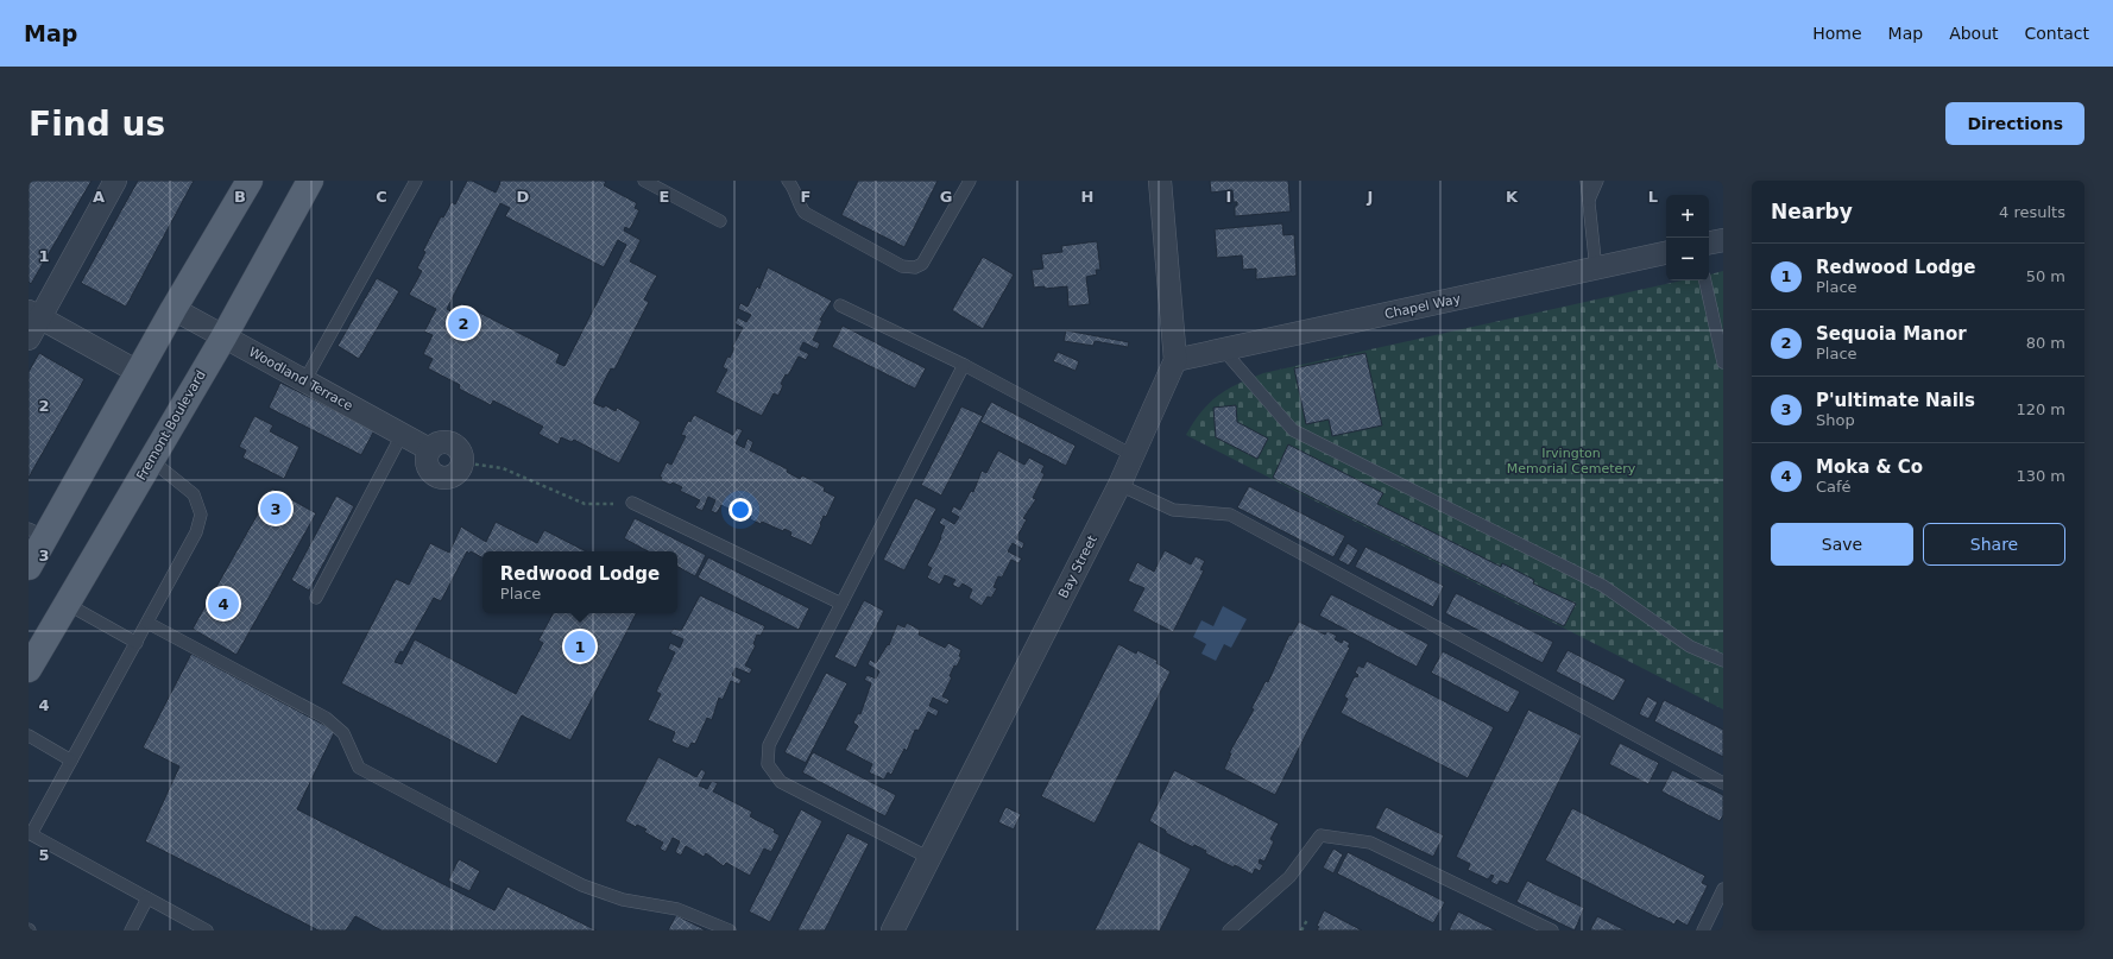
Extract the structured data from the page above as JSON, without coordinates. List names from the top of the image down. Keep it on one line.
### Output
{"streets":{"main road":["Fremont Boulevard"],"street":["Chapel Way","Woodland Terrace","Bay Street"]},"crossings":[["Chapel Way","Bay Street"],["Woodland Terrace","Fremont Boulevard"]],"parks":["Irvington Memorial Cemetery"],"page":{"header":"Map","nav":["Home","Map","About","Contact"],"buttons":["Directions",["Save","Share"]],"title":"Find us","heading":["Nearby","4 results"],"map_buttons":["+","−"],"list":[{"mark":"1","name":"Redwood Lodge","note":"Place","value":"50 m"},{"mark":"2","name":"Sequoia Manor","note":"Place","value":"80 m"},{"mark":"3","name":"P'ultimate Nails","note":"Shop","value":"120 m"},{"mark":"4","name":"Moka & Co","note":"Café","value":"130 m"}],"pins":["2","3","4","1"],"popup":["Redwood Lodge","Place"]},"grid":{"columns":["A","B","C","D","E","F","G","H","I","J","K","L"],"rows":["1","2","3","4","5"]}}
